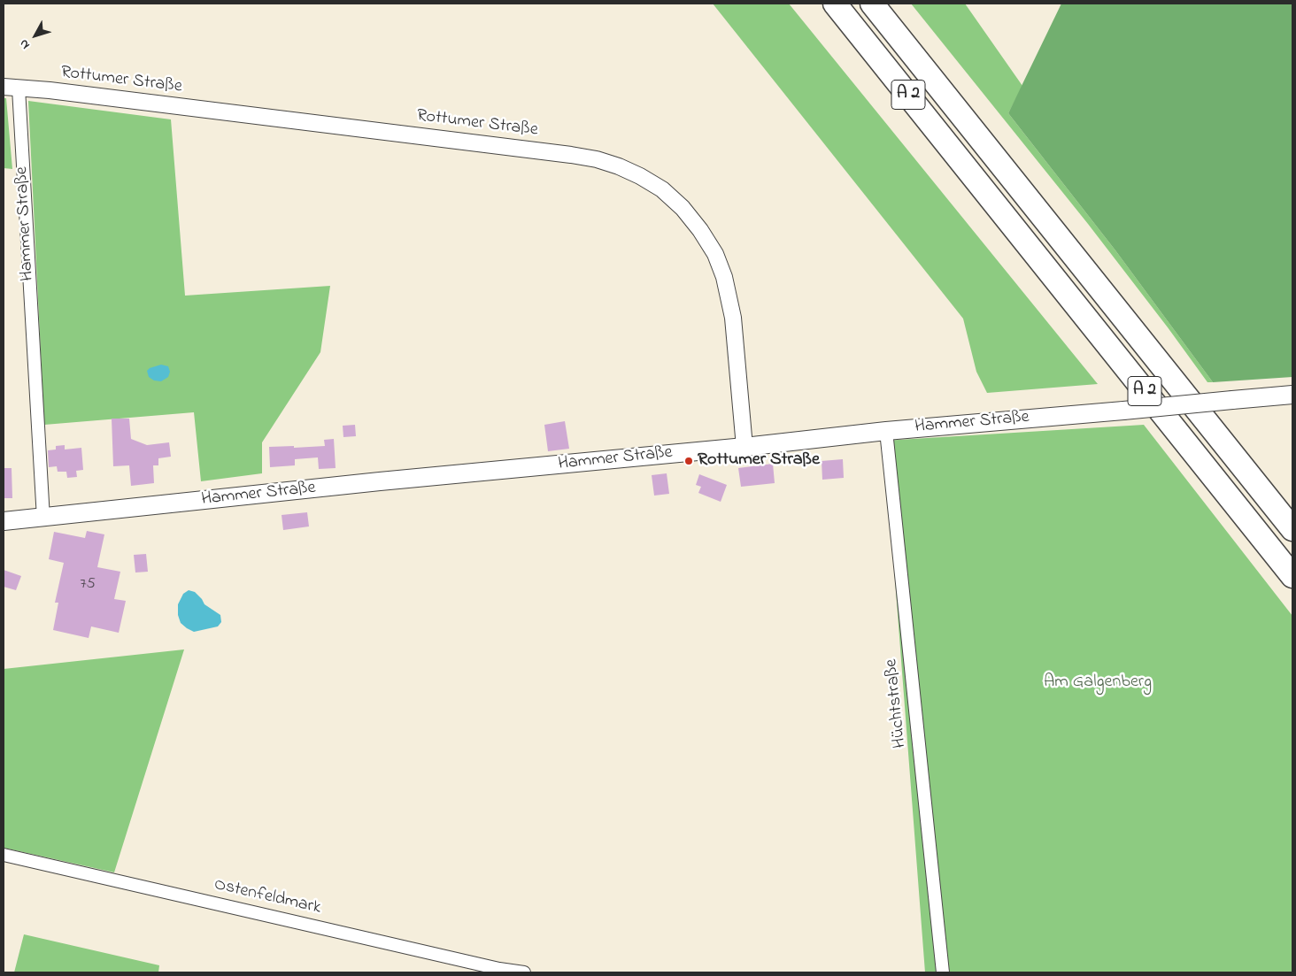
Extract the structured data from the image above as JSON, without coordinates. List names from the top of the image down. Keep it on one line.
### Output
{"streets":{"highway":["A 2"],"main road":["Hammer Straße"],"street":["Rottumer Straße","Hüchtstraße","Ostenfeldmark"]},"crossings":[["Rottumer Straße","Hammer Straße"],["Hammer Straße","Hüchtstraße"]],"parks":["Am Galgenberg"],"places":["Rottumer Straße"],"house_numbers":["75"],"north":"bottom left"}
